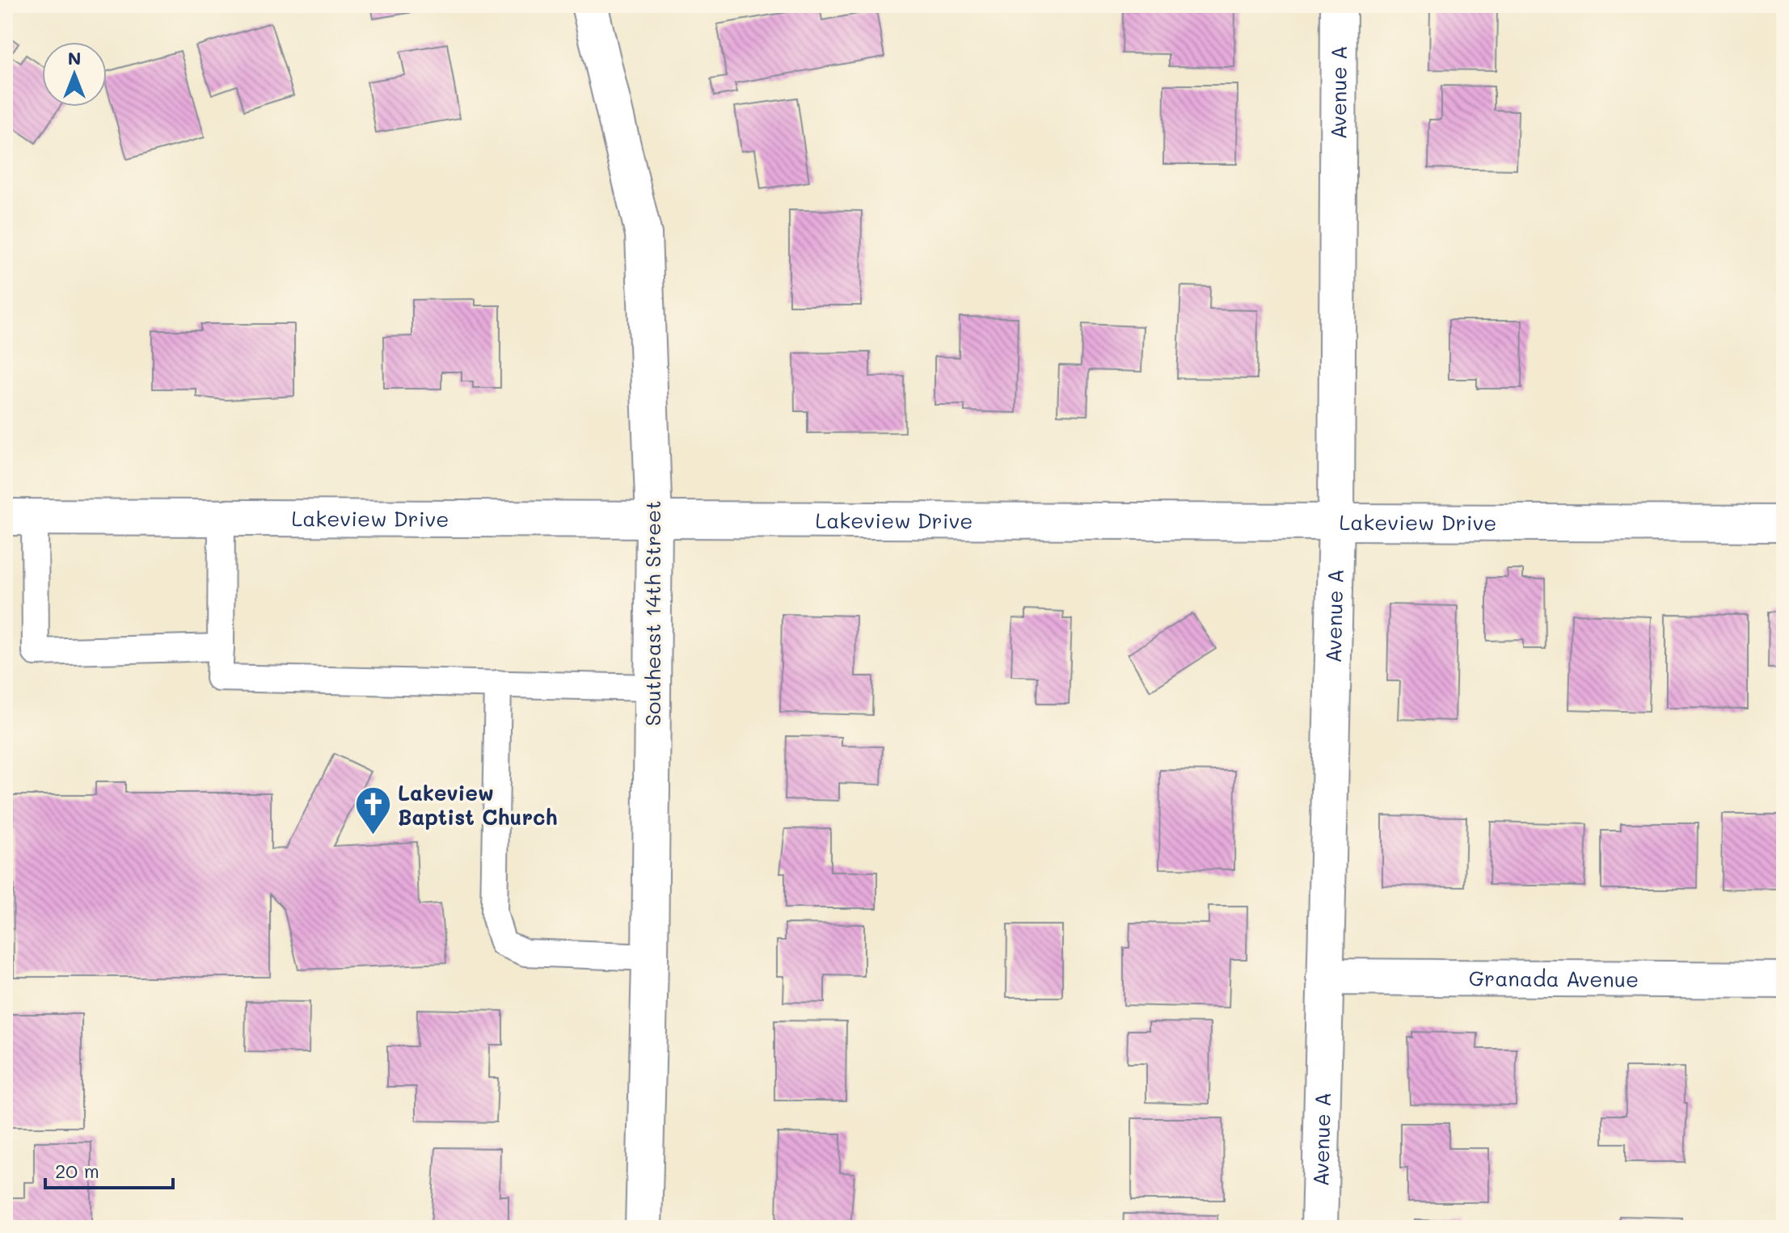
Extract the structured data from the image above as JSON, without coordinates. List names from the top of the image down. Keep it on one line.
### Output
{"streets":{"street":["Avenue A","Lakeview Drive","Southeast 14th Street","Granada Avenue"]},"crossings":[["Avenue A","Lakeview Drive"],["Avenue A","Granada Avenue"],["Lakeview Drive","Southeast 14th Street"]],"places":{"church":["Lakeview Baptist Church"]},"scale_bar":"20 m","north":"top"}
